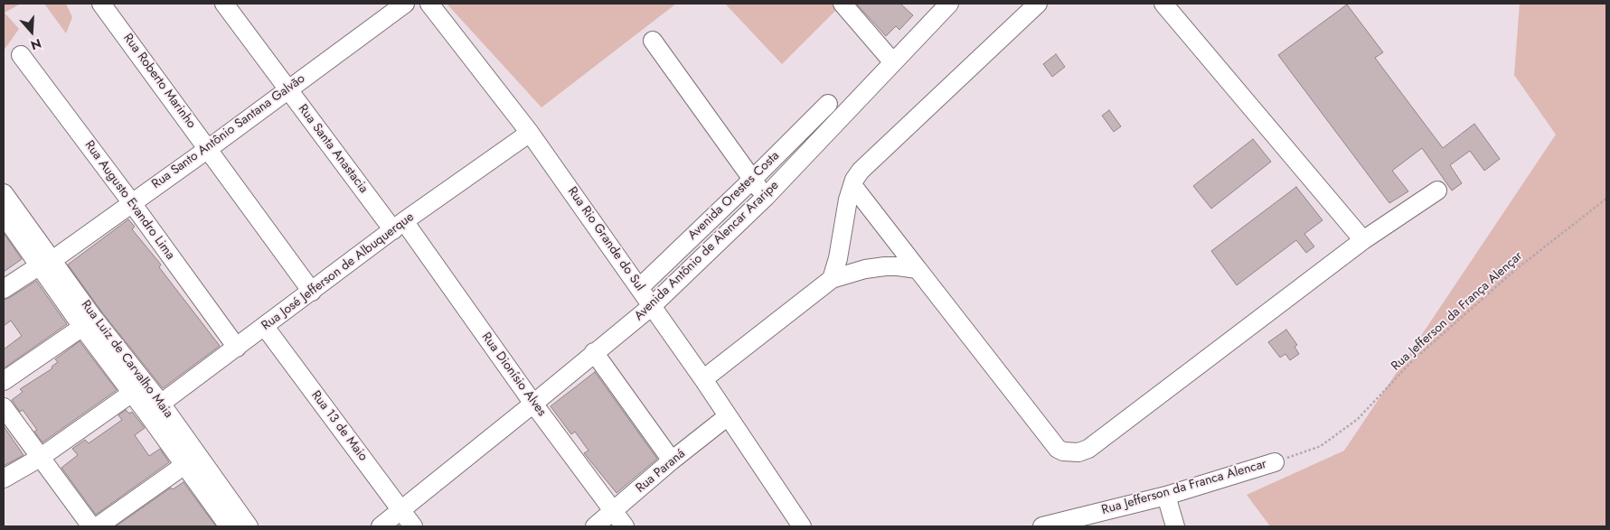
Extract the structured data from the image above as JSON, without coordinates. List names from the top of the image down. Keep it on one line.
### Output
{"streets":{"street":["Rua Roberto Marinho","Rua Santo Antônio Santana Galvão","Rua Santa Anastacia","Avenida Orestes Costa","Rua Augusto Evandro Lima","Rua Rio Grande do Sul","Avenida Antônio de Alencar Araripe","Rua José Jefferson de Albuquerque","Rua Luiz de Carvalho Maia","Rua Dionísio Alves","Rua 13 de Maio","Rua Paraná","Rua Jefferson da Franca Alencar"],"path":["Rua Jefferson da França Alençar"]},"crossings":[["Rua Roberto Marinho","Rua Santo Antônio Santana Galvão"],["Rua Roberto Marinho","Rua José Jefferson de Albuquerque"],["Rua Santo Antônio Santana Galvão","Rua Santa Anastacia"],["Rua Santo Antônio Santana Galvão","Rua Augusto Evandro Lima"],["Rua Santo Antônio Santana Galvão","Rua Luiz de Carvalho Maia"],["Rua Santa Anastacia","Rua José Jefferson de Albuquerque"],["Rua Santa Anastacia","Rua Dionísio Alves"],["Avenida Orestes Costa","Rua Rio Grande do Sul"],["Rua Augusto Evandro Lima","Rua José Jefferson de Albuquerque"],["Rua Rio Grande do Sul","Avenida Antônio de Alencar Araripe"],["Rua Rio Grande do Sul","Rua José Jefferson de Albuquerque"],["Rua Rio Grande do Sul","Rua Paraná"],["Avenida Antônio de Alencar Araripe","Rua Dionísio Alves"],["Avenida Antônio de Alencar Araripe","Rua 13 de Maio"],["Rua José Jefferson de Albuquerque","Rua Luiz de Carvalho Maia"],["Rua José Jefferson de Albuquerque","Rua Dionísio Alves"],["Rua José Jefferson de Albuquerque","Rua 13 de Maio"],["Rua Jefferson da França Alençar","Rua Jefferson da Franca Alencar"],["Rua Dionísio Alves","Rua Paraná"]],"north":"bottom"}
